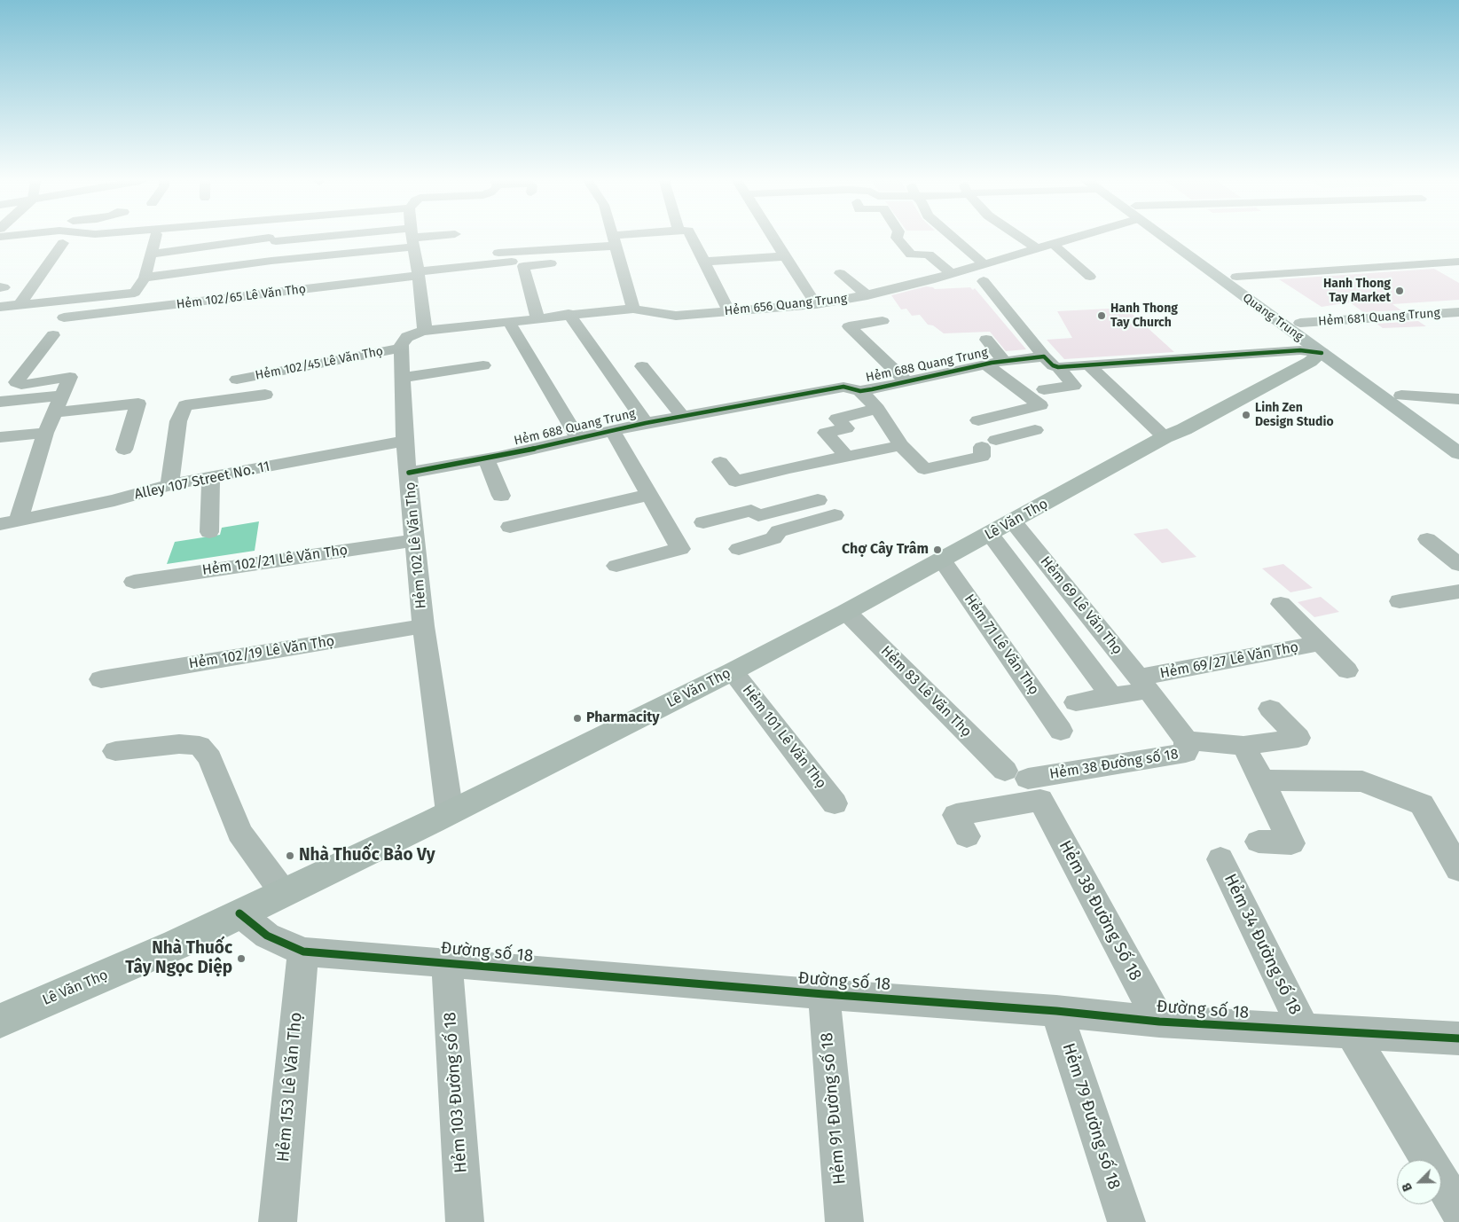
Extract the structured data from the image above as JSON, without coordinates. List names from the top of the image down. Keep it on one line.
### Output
{"streets":{"main road":["Quang Trung","Lê Văn Thọ"],"street":["Hẻm 102/65 Lê Văn Thọ","Hẻm 656 Quang Trung","Hẻm 681 Quang Trung","Hẻm 102/45 Lê Văn Thọ","Hẻm 688 Quang Trung","Alley 107 Street No. 11","Hẻm 102 Lê Văn Thọ","Hẻm 102/21 Lê Văn Thọ","Hẻm 69 Lê Văn Thọ","Hẻm 71 Lê Văn Thọ","Hẻm 102/19 Lê Văn Thọ","Hẻm 69/27 Lê Văn Thọ","Hẻm 83 Lê Văn Thọ","Hẻm 101 Lê Văn Thọ","Hẻm 38 Đường số 18","Hẻm 38 Đường Số 18","Hẻm 34 Đường số 18","Đường số 18","Hẻm 153 Lê Văn Thọ","Hẻm 103 Đường số 18","Hẻm 91 Đường số 18","Hẻm 79 Đường số 18"]},"crossings":[["Quang Trung","Hẻm 681 Quang Trung"],["Quang Trung","Lê Văn Thọ"],["Hẻm 102/45 Lê Văn Thọ","Hẻm 102 Lê Văn Thọ"],["Hẻm 688 Quang Trung","Hẻm 102 Lê Văn Thọ"],["Alley 107 Street No. 11","Hẻm 102 Lê Văn Thọ"],["Lê Văn Thọ","Hẻm 102 Lê Văn Thọ"],["Lê Văn Thọ","Hẻm 69 Lê Văn Thọ"],["Lê Văn Thọ","Hẻm 71 Lê Văn Thọ"],["Lê Văn Thọ","Hẻm 83 Lê Văn Thọ"],["Lê Văn Thọ","Hẻm 101 Lê Văn Thọ"],["Lê Văn Thọ","Đường số 18"],["Hẻm 102 Lê Văn Thọ","Hẻm 102/21 Lê Văn Thọ"],["Hẻm 102 Lê Văn Thọ","Hẻm 102/19 Lê Văn Thọ"],["Hẻm 69 Lê Văn Thọ","Hẻm 69/27 Lê Văn Thọ"],["Hẻm 69 Lê Văn Thọ","Hẻm 38 Đường số 18"],["Hẻm 83 Lê Văn Thọ","Hẻm 38 Đường số 18"],["Hẻm 83 Lê Văn Thọ","Hẻm 38 Đường Số 18"],["Hẻm 38 Đường số 18","Hẻm 38 Đường Số 18"],["Hẻm 38 Đường Số 18","Đường số 18"],["Hẻm 34 Đường số 18","Đường số 18"],["Đường số 18","Hẻm 153 Lê Văn Thọ"],["Đường số 18","Hẻm 103 Đường số 18"],["Đường số 18","Hẻm 91 Đường số 18"],["Đường số 18","Hẻm 79 Đường số 18"]],"places":["Hanh Thong Tay Market","Hanh Thong Tay Church","Linh Zen Design Studio","Chợ Cây Trâm","Pharmacity","Nhà Thuốc Bảo Vy","Nhà Thuốc Tây Ngọc Diệp"],"north":"bottom left"}
